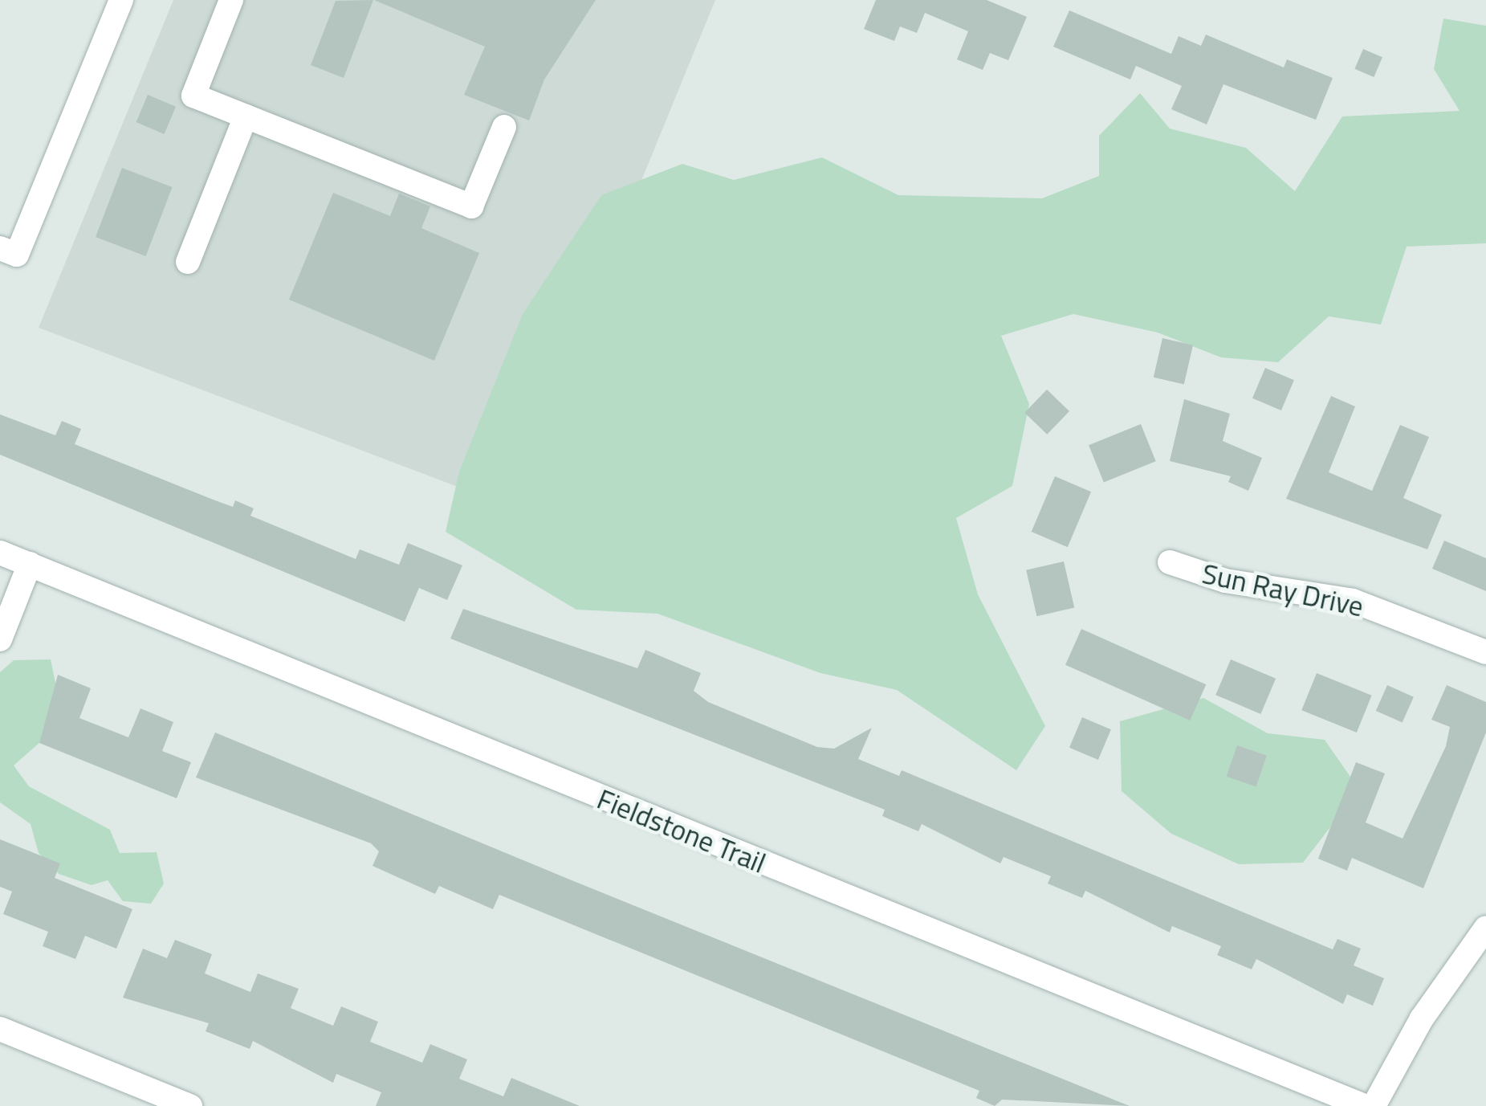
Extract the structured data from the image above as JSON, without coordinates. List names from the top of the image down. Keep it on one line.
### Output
{"streets":{"street":["Sun Ray Drive","Fieldstone Trail"]}}
